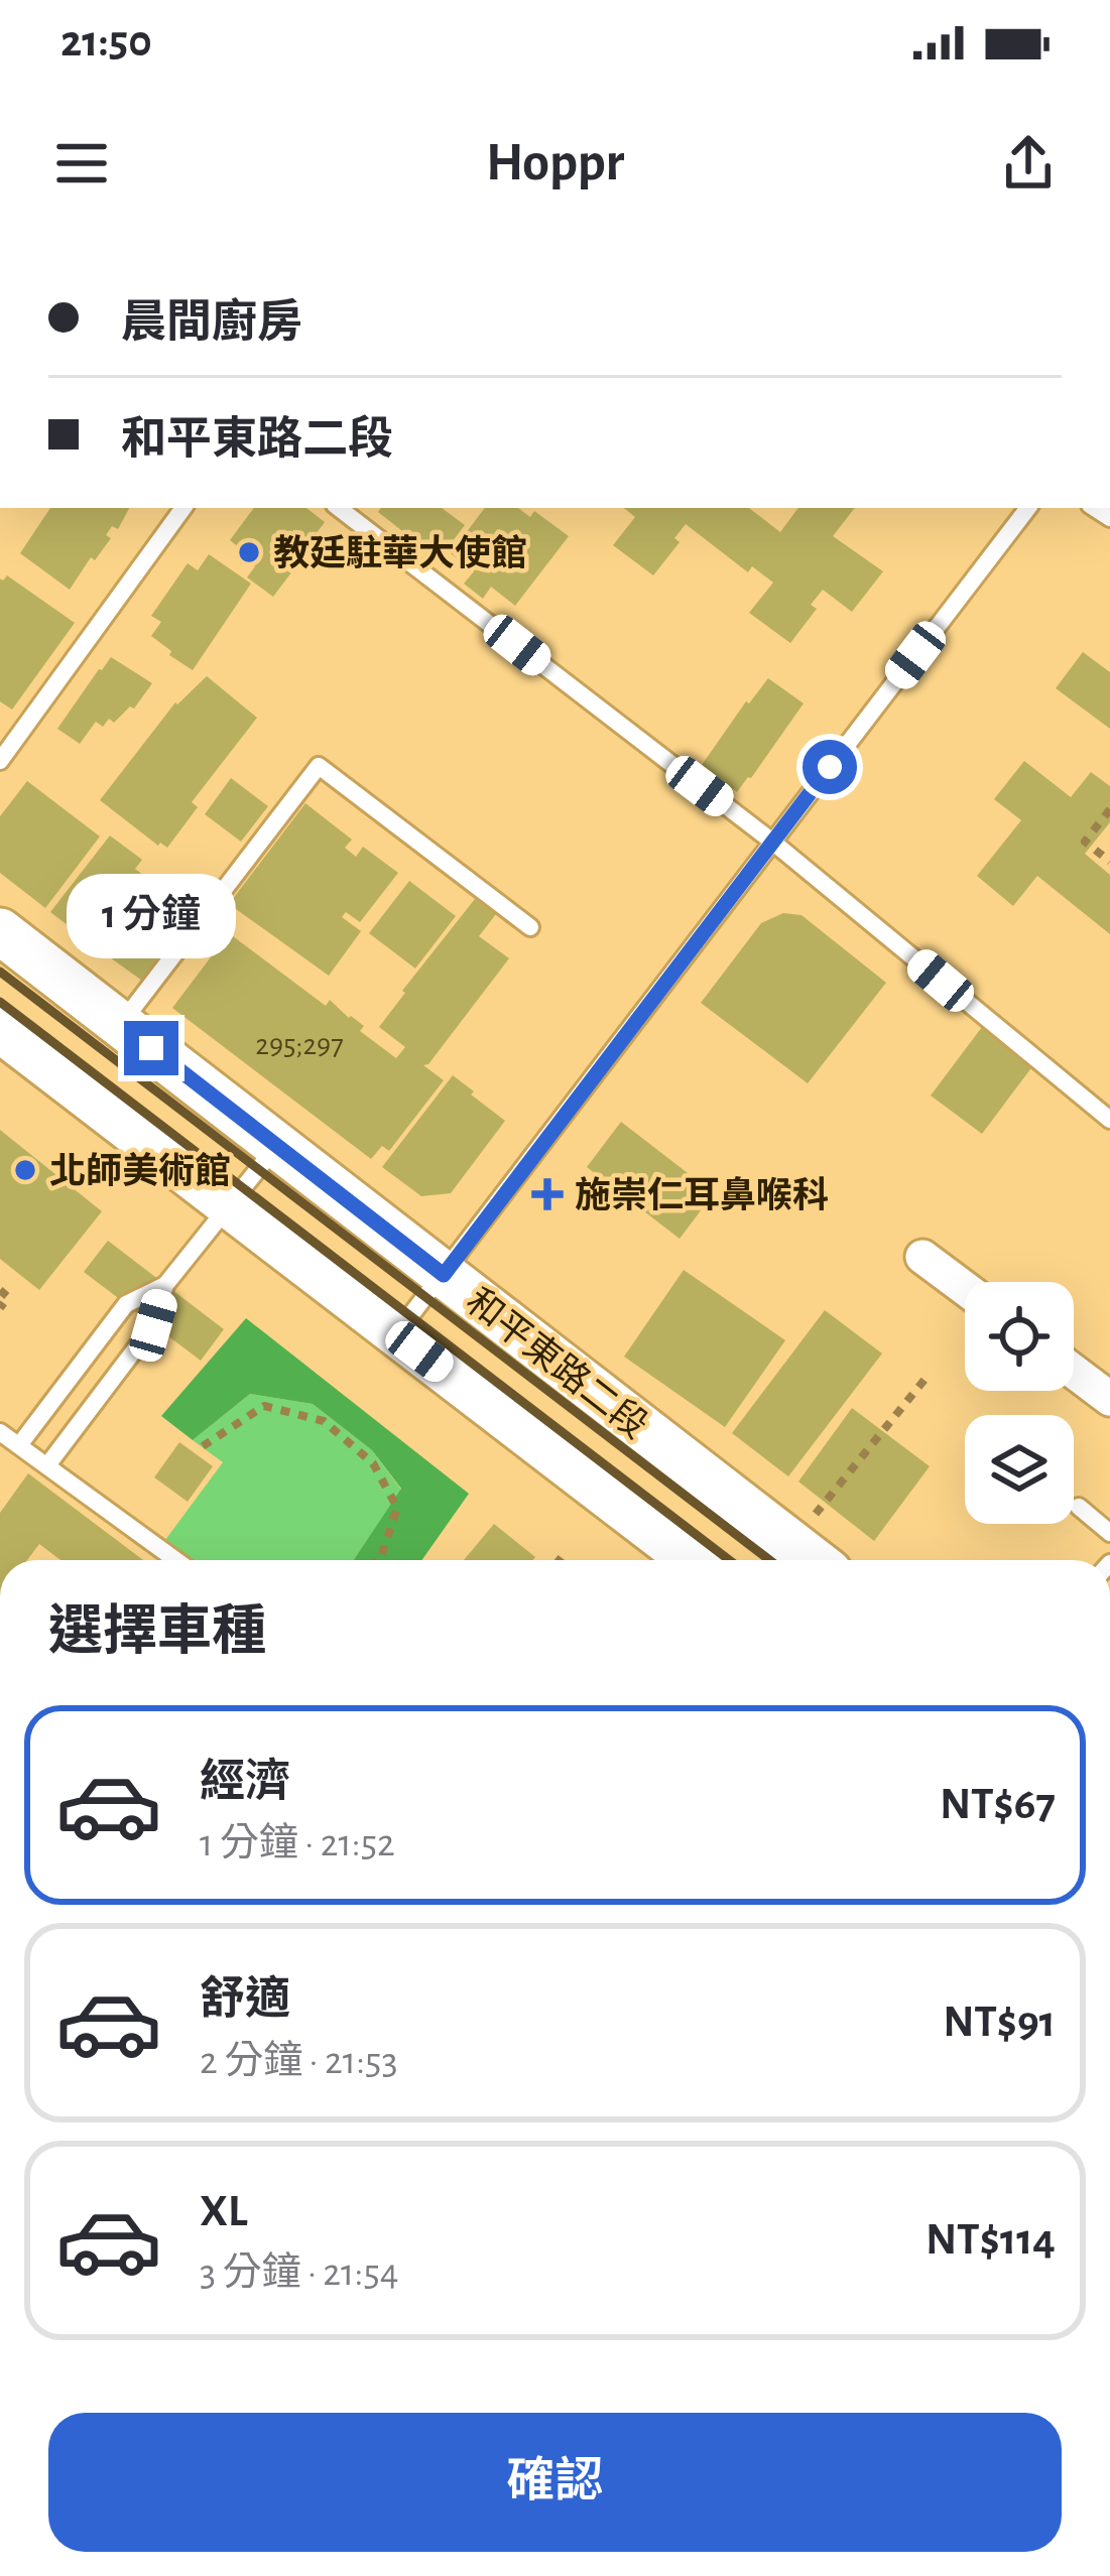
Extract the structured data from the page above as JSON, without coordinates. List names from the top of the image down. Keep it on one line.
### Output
{"streets":{"main road":["和平東路二段"]},"places":{"other":["教廷駐華大使館","北師美術館"],"health":["施崇仁耳鼻喉科"]},"house_numbers":["295;297"],"page":{"status":"21:50","header":"Hoppr","banner":["晨間廚房","和平東路二段"],"bubble":"1 分鐘","heading":"選擇車種","list":[{"name":"經濟","note":"1 分鐘 · 21:52","value":"NT$67"},{"name":"舒適","note":"2 分鐘 · 21:53","value":"NT$91"},{"name":"XL","note":"3 分鐘 · 21:54","value":"NT$114"}],"buttons":"確認"}}
